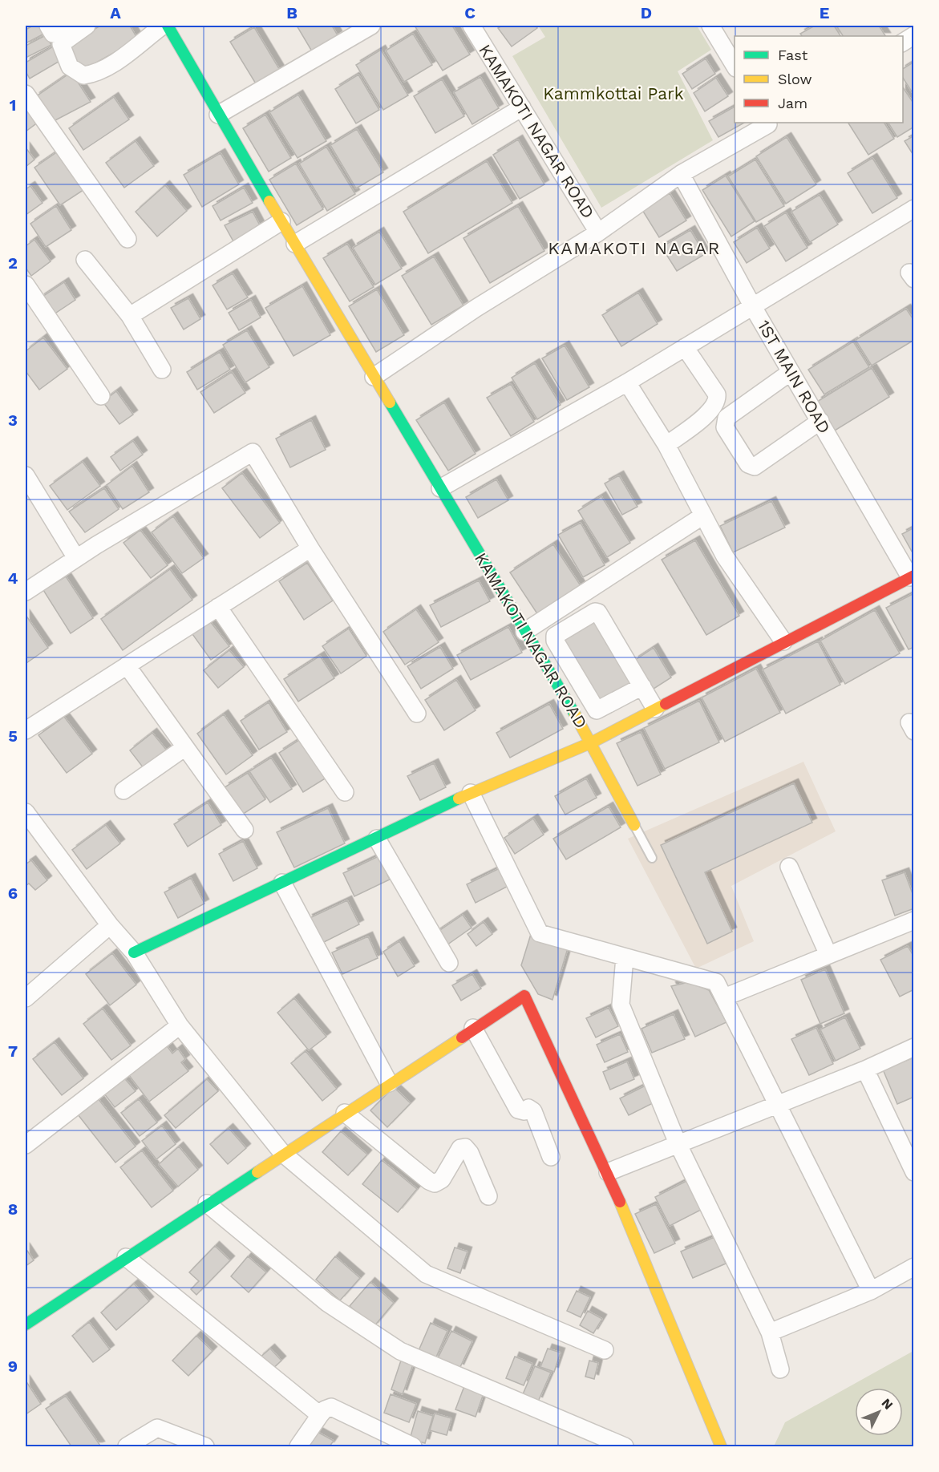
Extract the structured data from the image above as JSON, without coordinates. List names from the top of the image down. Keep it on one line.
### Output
{"streets":{"street":["KAMAKOTI NAGAR ROAD","1ST MAIN ROAD"]},"crossings":[["KAMAKOTI NAGAR ROAD","1ST MAIN ROAD"]],"districts":["KAMAKOTI NAGAR"],"parks":["Kammkottai Park"],"legend":["Fast","Slow","Jam"],"north":"top right","grid":{"columns":["A","B","C","D","E"],"rows":["1","2","3","4","5","6","7","8","9"]}}
